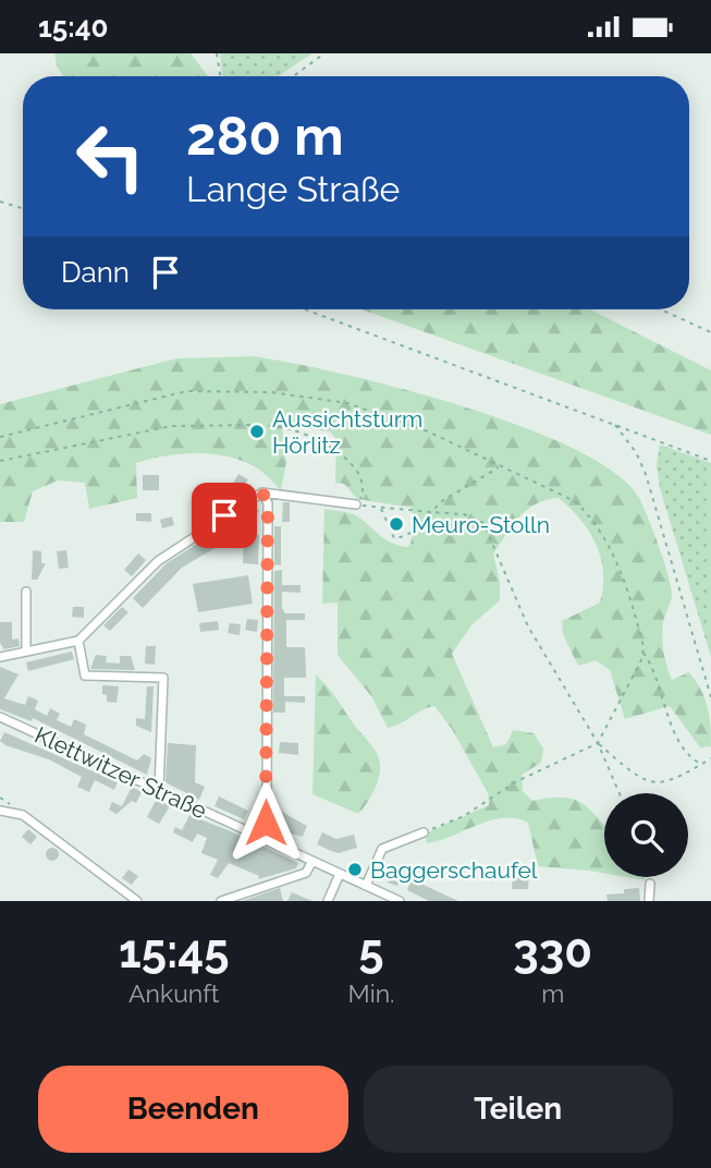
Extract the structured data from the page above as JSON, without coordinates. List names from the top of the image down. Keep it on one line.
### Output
{"streets":{"street":["Klettwitzer Straße"]},"places":["Aussichtsturm Hörlitz","Meuro-Stolln","Baggerschaufel"],"page":{"status":"15:40","turn":["280 m","Lange Straße"],"then":"Dann","eta":["15:45","Ankunft","5","Min.","330","m"],"buttons":["Beenden","Teilen"]}}
